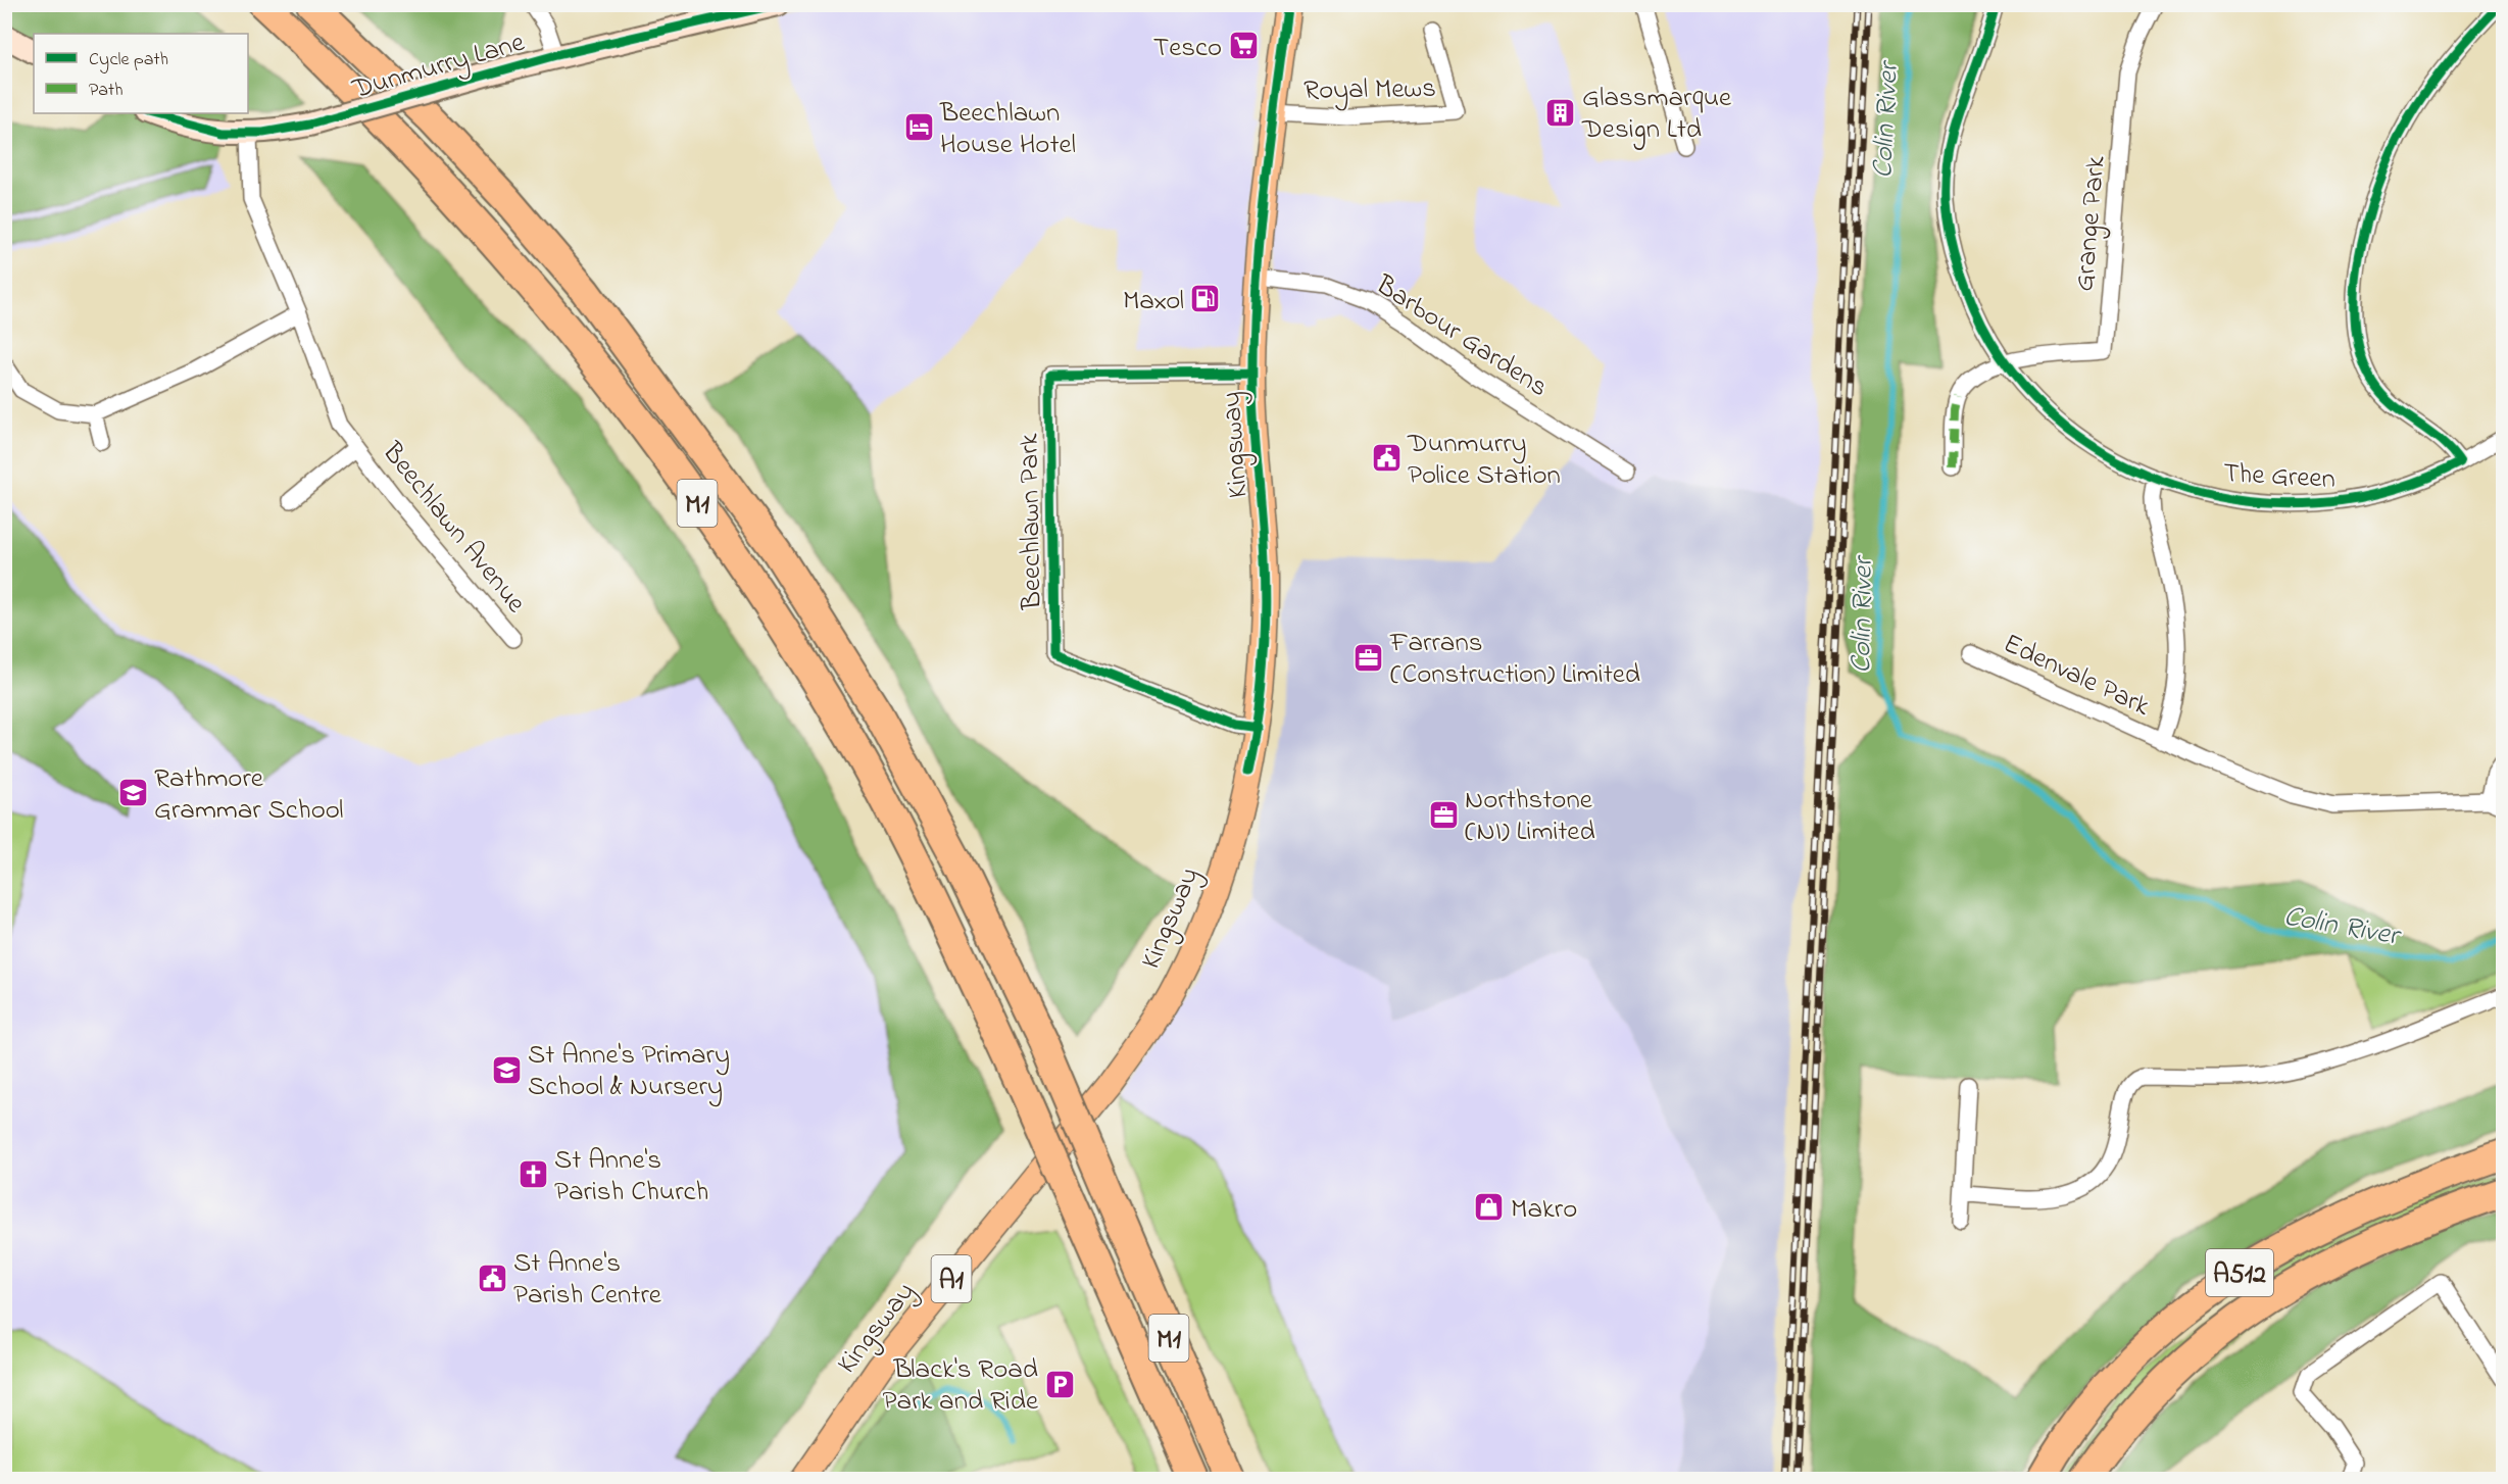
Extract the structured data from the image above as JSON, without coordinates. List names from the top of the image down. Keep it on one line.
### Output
{"streets":{"highway":["M1","A512"],"main road":["Kingsway","A1"],"street":["Dunmurry Lane","Royal Mews","Grange Park","Barbour Gardens","The Green","Beechlawn Park","Beechlawn Avenue","Edenvale Park"]},"crossings":[["Dunmurry Lane","Beechlawn Avenue"],["Royal Mews","Kingsway"],["Grange Park","The Green"],["Barbour Gardens","Kingsway"],["Kingsway","Beechlawn Park"],["The Green","Edenvale Park"]],"water":["Colin River"],"places":{"supermarket":["Tesco"],"building":["Glassmarque Design Ltd"],"hotel":["Beechlawn House Hotel"],"fuel station":["Maxol"],"public building":["Dunmurry Police Station","St Anne's Parish Centre"],"office":["Farrans (Construction) Limited","Northstone (NI) Limited"],"school or university":["Rathmore Grammar School","St Anne's Primary School & Nursery"],"church":["St Anne's Parish Church"],"shop":["Makro"],"parking":["Black's Road Park and Ride"]},"legend":["Cycle path","Path"]}
